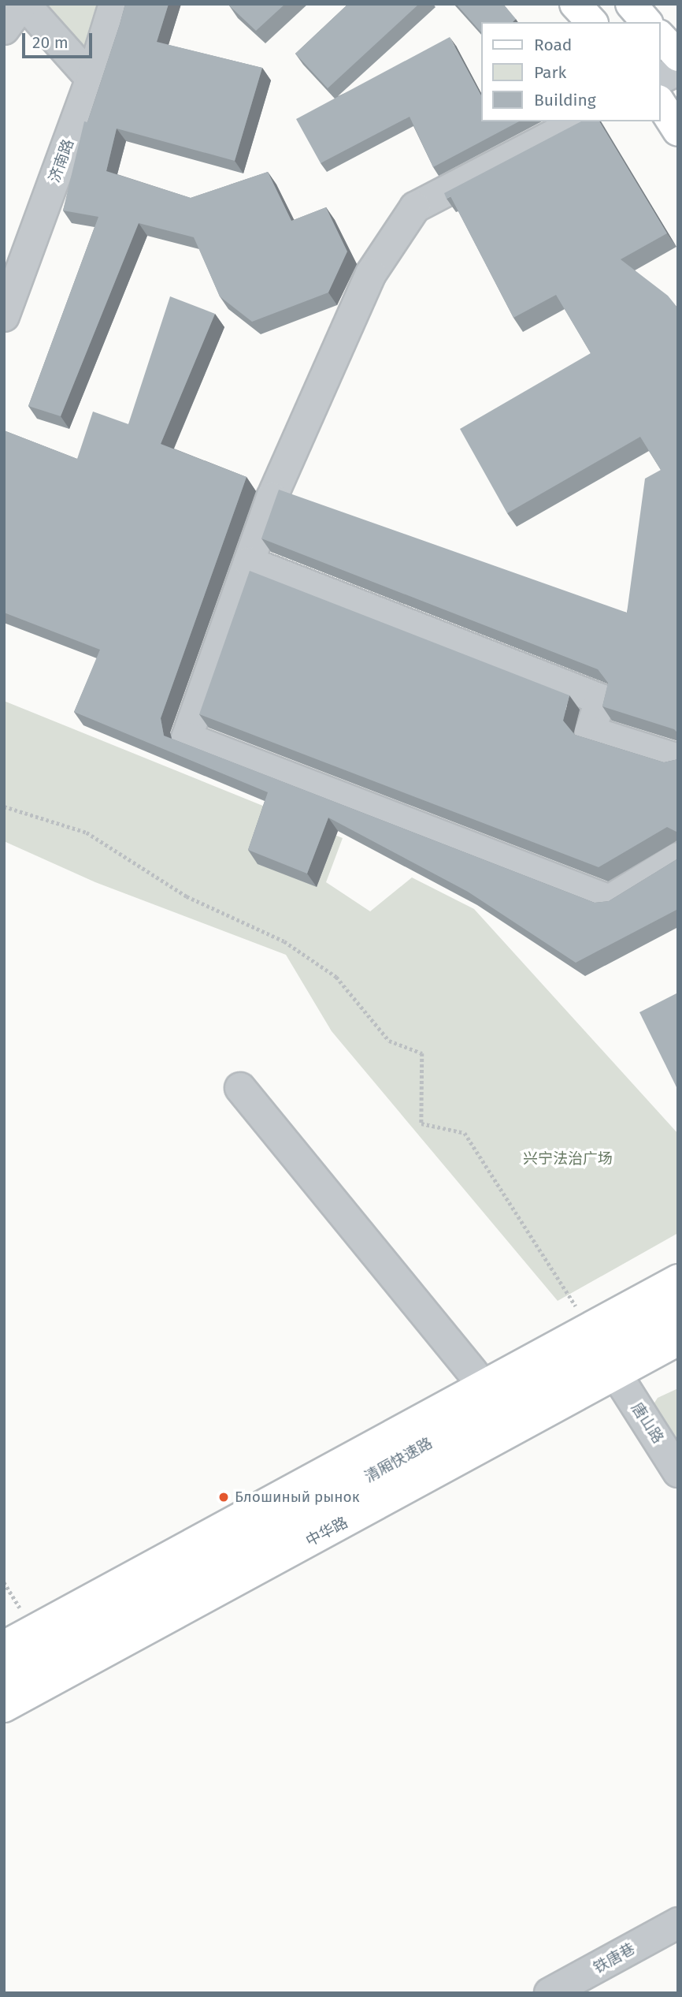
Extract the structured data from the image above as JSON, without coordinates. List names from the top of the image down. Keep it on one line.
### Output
{"streets":{"main road":["清厢快速路","中华路"],"street":["济南路","唐山路","铁唐巷"]},"crossings":[["唐山路","中华路"]],"parks":["兴宁法治广场"],"places":["Блошиный рынок"],"legend":["Road","Park","Building"],"scale_bar":"20 m"}
